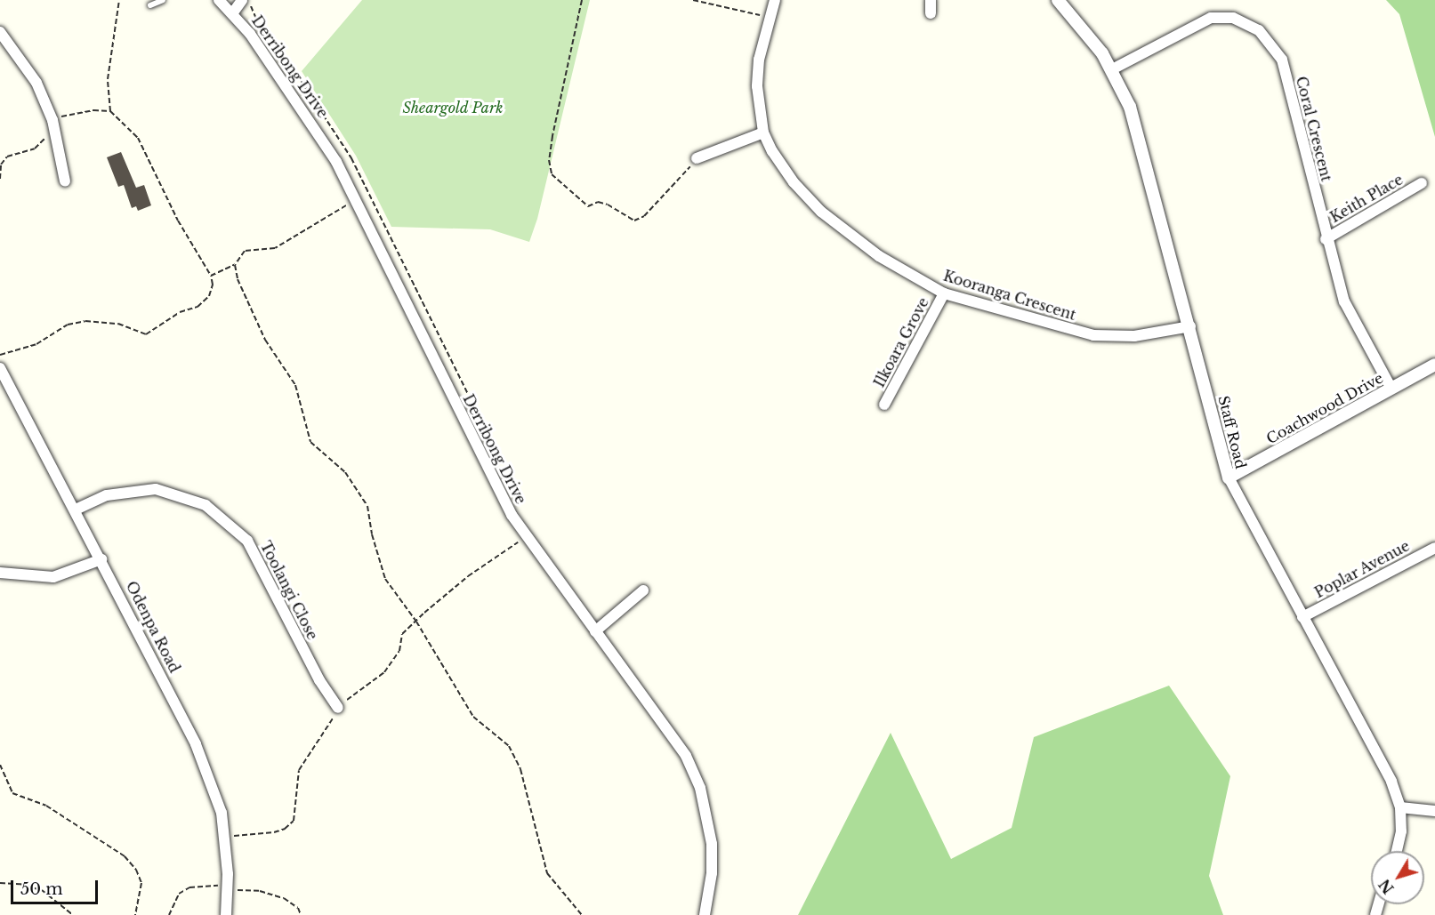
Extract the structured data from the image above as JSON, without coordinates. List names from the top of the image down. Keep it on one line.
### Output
{"streets":{"street":["Derribong Drive","Coral Crescent","Keith Place","Kooranga Crescent","Ilkoara Grove","Coachwood Drive","Staff Road","Poplar Avenue","Toolangi Close","Odenpa Road"]},"crossings":[["Coral Crescent","Keith Place"],["Coral Crescent","Coachwood Drive"],["Coral Crescent","Staff Road"],["Kooranga Crescent","Ilkoara Grove"],["Kooranga Crescent","Staff Road"],["Coachwood Drive","Staff Road"],["Staff Road","Poplar Avenue"],["Toolangi Close","Odenpa Road"]],"parks":["Sheargold Park"],"scale_bar":"50 m","north":"bottom left"}
